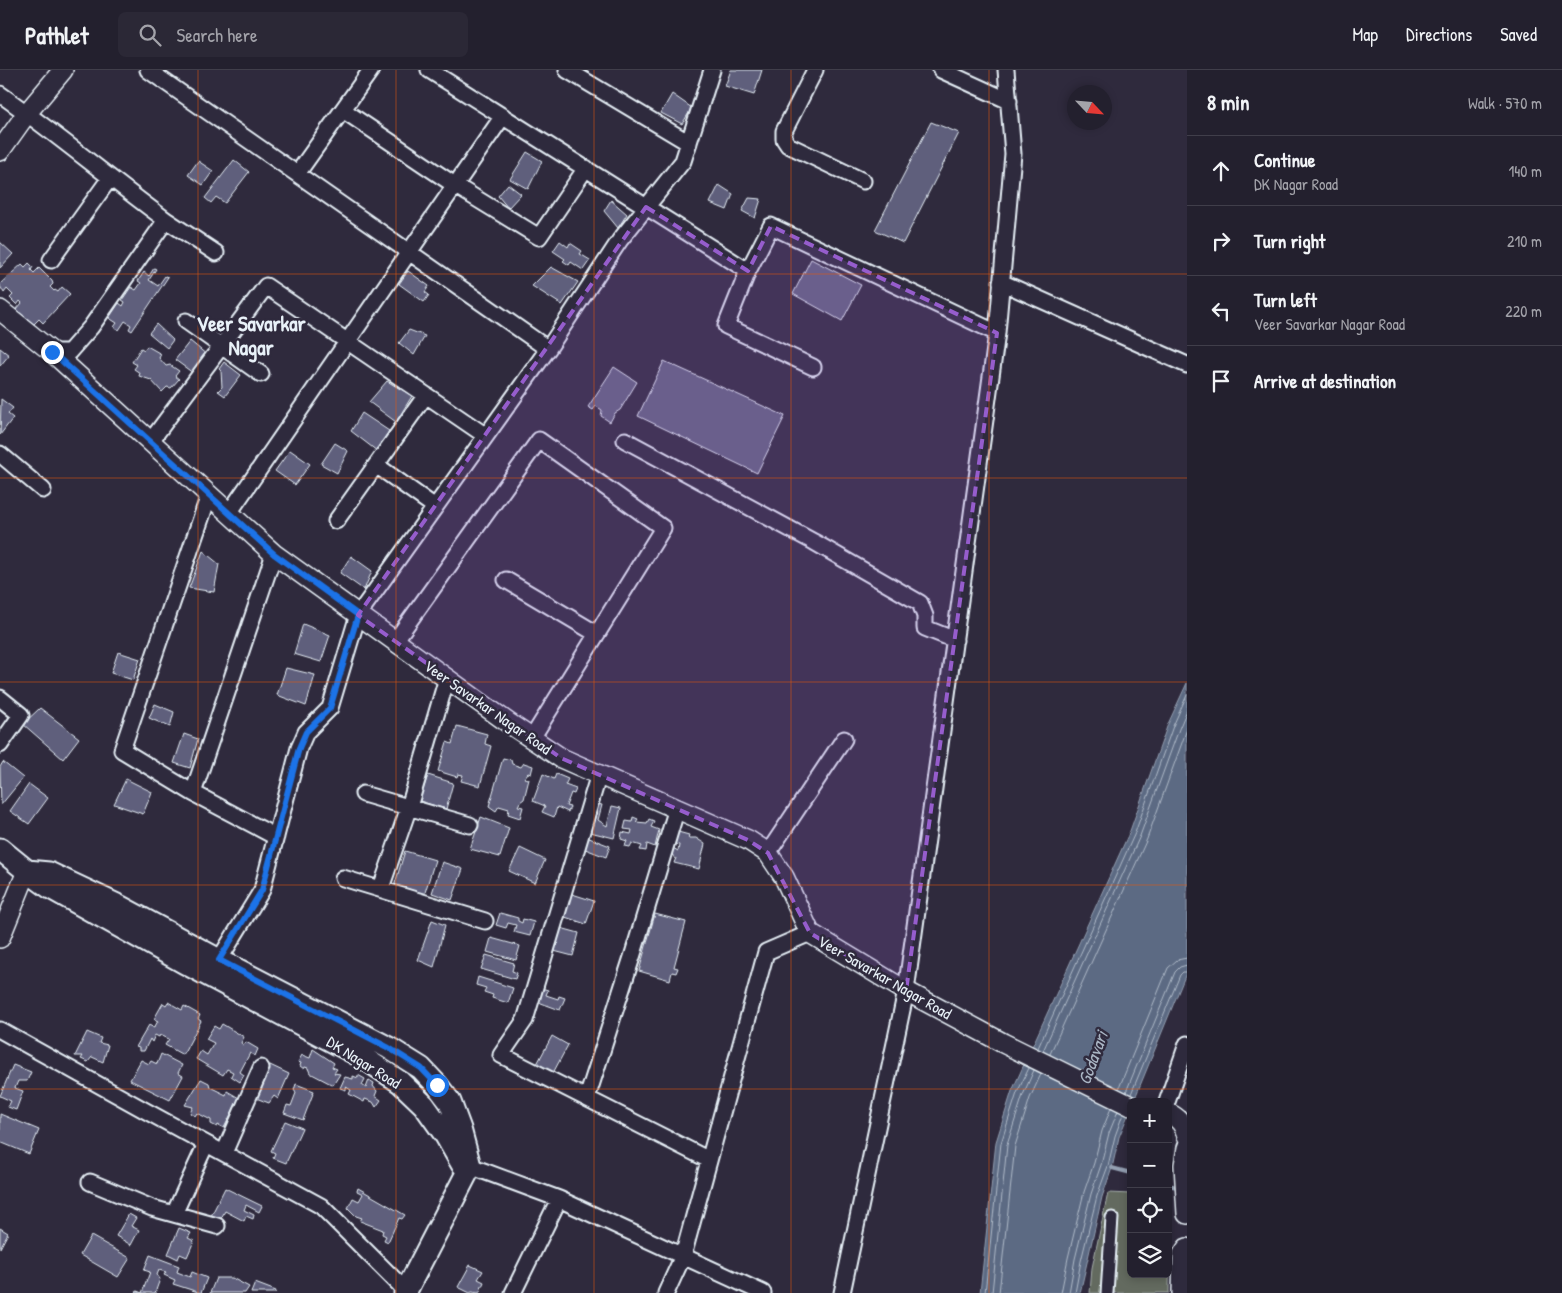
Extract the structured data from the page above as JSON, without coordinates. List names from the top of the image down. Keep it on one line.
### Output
{"streets":{"main road":["DK Nagar Road"],"street":["Veer Savarkar Nagar Road"]},"districts":["Veer Savarkar Nagar"],"water":["Godavari"],"north":"bottom right","page":{"header":"Pathlet","search":"Search here","nav":["Map","Directions","Saved"],"heading":["8 min","Walk · 570 m"],"list":[["Continue","DK Nagar Road","140 m"],["Turn right","210 m"],["Turn left","Veer Savarkar Nagar Road","220 m"],"Arrive at destination"],"map_buttons":["+","−"]}}
